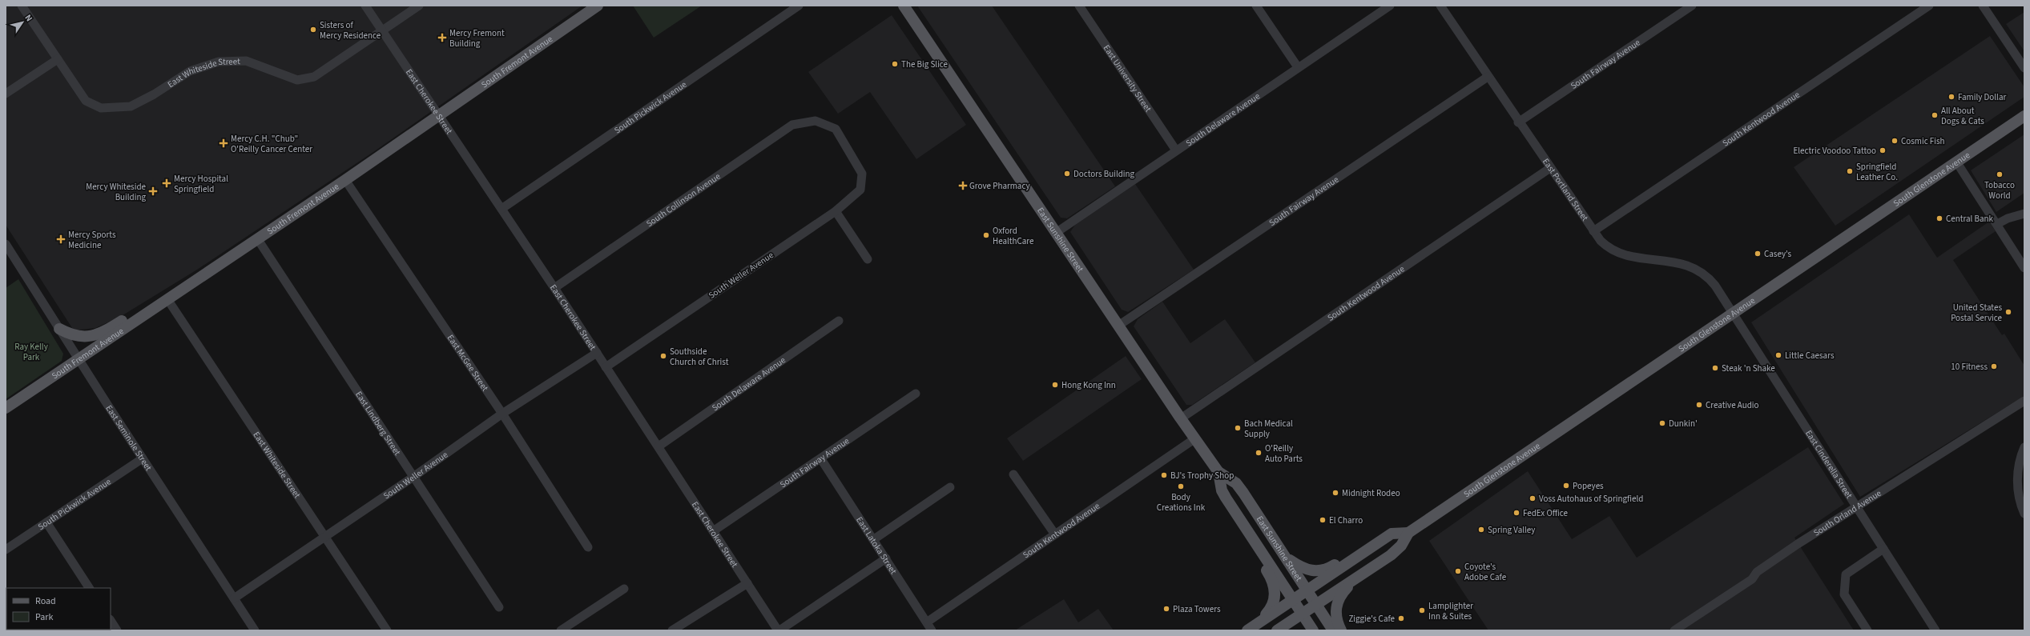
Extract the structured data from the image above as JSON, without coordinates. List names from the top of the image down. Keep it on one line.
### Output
{"streets":{"main road":["South Fremont Avenue","South Glenstone Avenue","East Sunshine Street"],"street":["South Fairway Avenue","East Whiteside Street","East University Street","East Cherokee Street","South Pickwick Avenue","South Delaware Avenue","South Kentwood Avenue","East Portland Street","South Collinson Avenue","South Weller Avenue","East McGee Street","East Lindberg Street","East Seminole Street","East Cinderella Street","South Orland Avenue","East Latoka Street"]},"crossings":[["South Fremont Avenue","East Whiteside Street"],["South Fremont Avenue","East Cherokee Street"],["South Fremont Avenue","East McGee Street"],["South Fremont Avenue","East Lindberg Street"],["South Fremont Avenue","East Seminole Street"],["South Fairway Avenue","East Cherokee Street"],["South Fairway Avenue","East Portland Street"],["South Fairway Avenue","East Sunshine Street"],["South Fairway Avenue","East Latoka Street"],["East Whiteside Street","East Cherokee Street"],["East Whiteside Street","South Weller Avenue"],["East University Street","South Delaware Avenue"],["East Cherokee Street","South Pickwick Avenue"],["East Cherokee Street","South Delaware Avenue"],["East Cherokee Street","South Collinson Avenue"],["East Cherokee Street","South Weller Avenue"],["South Pickwick Avenue","East Seminole Street"],["South Delaware Avenue","East Sunshine Street"],["South Kentwood Avenue","East Portland Street"],["South Kentwood Avenue","East Sunshine Street"],["South Kentwood Avenue","East Latoka Street"],["South Glenstone Avenue","East Portland Street"],["South Glenstone Avenue","East Sunshine Street"],["South Glenstone Avenue","East Cinderella Street"],["East Portland Street","East Cinderella Street"],["South Collinson Avenue","South Weller Avenue"],["South Weller Avenue","East McGee Street"],["South Weller Avenue","East Lindberg Street"],["South Weller Avenue","East Seminole Street"],["East Cinderella Street","South Orland Avenue"]],"parks":["Ray Kelly Park"],"places":{"other":["Sisters of Mercy Residence","The Big Slice","Family Dollar","All About Dogs & Cats","Cosmic Fish","Electric Voodoo Tattoo","Springfield Leather Co.","Doctors Building","Tobacco World","Central Bank","Oxford HealthCare","Casey's","United States Postal Service","Little Caesars","Southside Church of Christ","10 Fitness","Steak 'n Shake","Hong Kong Inn","Creative Audio","Dunkin'","Bach Medical Supply","O'Reilly Auto Parts","BJ's Trophy Shop","Popeyes","Body Creations Ink","Midnight Rodeo","Voss Autohaus of Springfield","FedEx Office","El Charro","Spring Valley","Coyote's Adobe Cafe","Plaza Towers","Lamplighter Inn & Suites","Ziggie's Cafe"],"health":["Mercy Fremont Building","Mercy C.H. \"Chub\" O'Reilly Cancer Center","Mercy Hospital Springfield","Grove Pharmacy","Mercy Whiteside Building","Mercy Sports Medicine"]},"legend":["Road","Park"],"north":"top right"}
